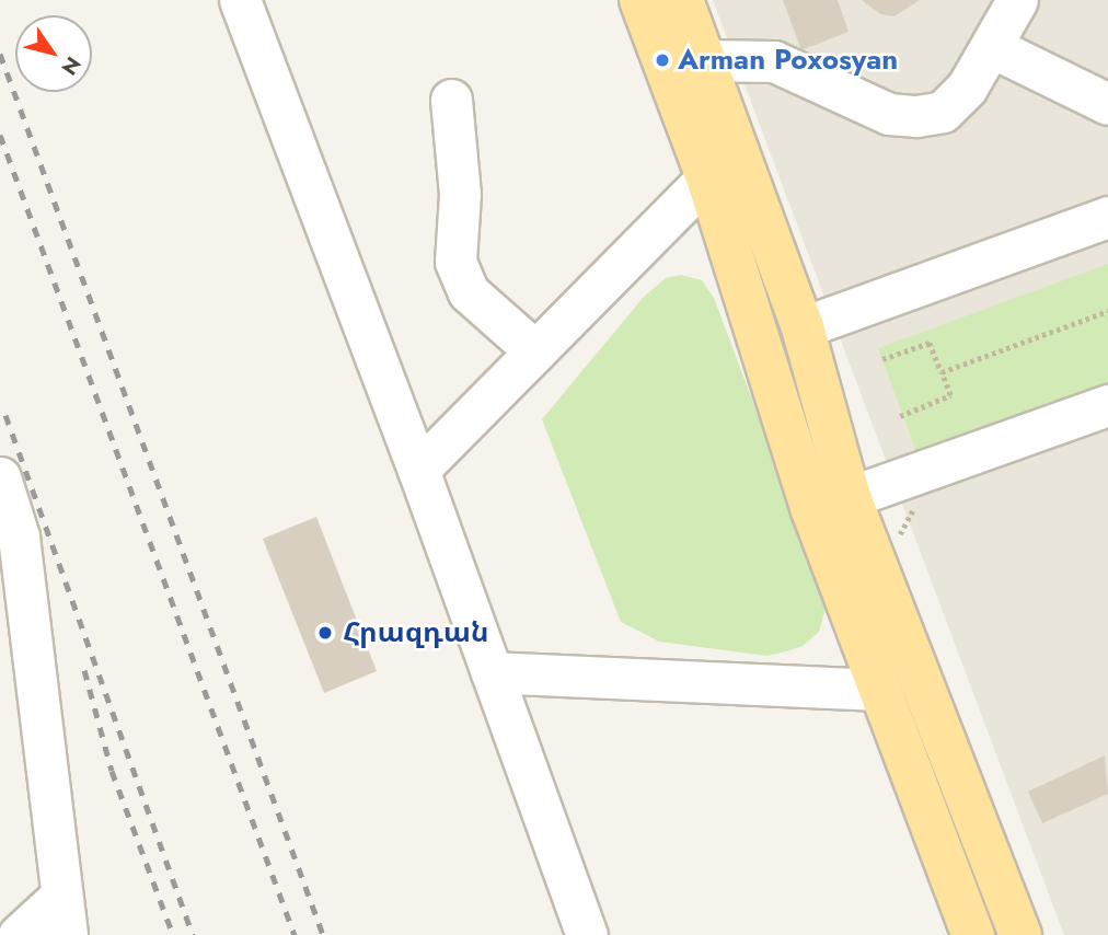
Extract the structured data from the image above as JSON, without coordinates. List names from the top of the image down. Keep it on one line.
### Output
{"places":["Arman Poxosyan","Հրազդան"],"north":"bottom right"}
